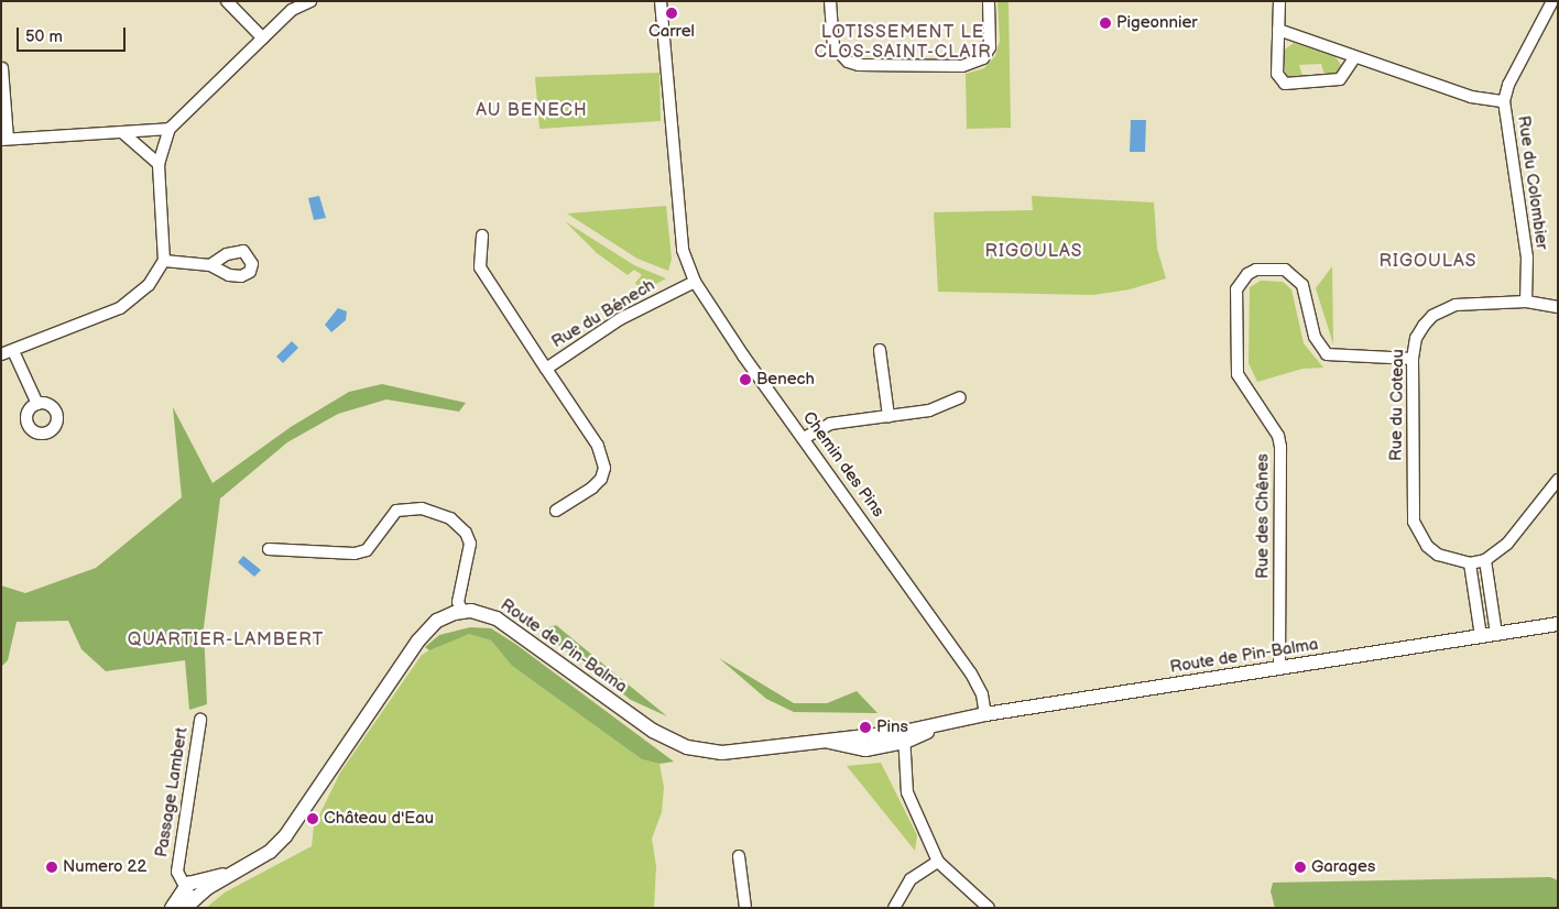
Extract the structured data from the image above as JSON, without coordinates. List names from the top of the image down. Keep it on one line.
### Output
{"streets":{"street":["Rue du Colombier","Rue du Bénech","Rue du Coteau","Chemin des Pins","Rue des Chênes","Route de Pin-Balma","Passage Lambert"]},"crossings":[["Rue du Colombier","Rue du Coteau"],["Rue du Bénech","Chemin des Pins"],["Rue du Coteau","Rue des Chênes"],["Chemin des Pins","Route de Pin-Balma"],["Rue des Chênes","Route de Pin-Balma"]],"districts":["LOTISSEMENT LE CLOS-SAINT-CLAIR","AU BENECH","RIGOULAS","RIGOULAS","QUARTIER-LAMBERT"],"places":["Carrel","Pigeonnier","Benech","Pins","Château d'Eau","Numero 22","Garages"],"scale_bar":"50 m"}
